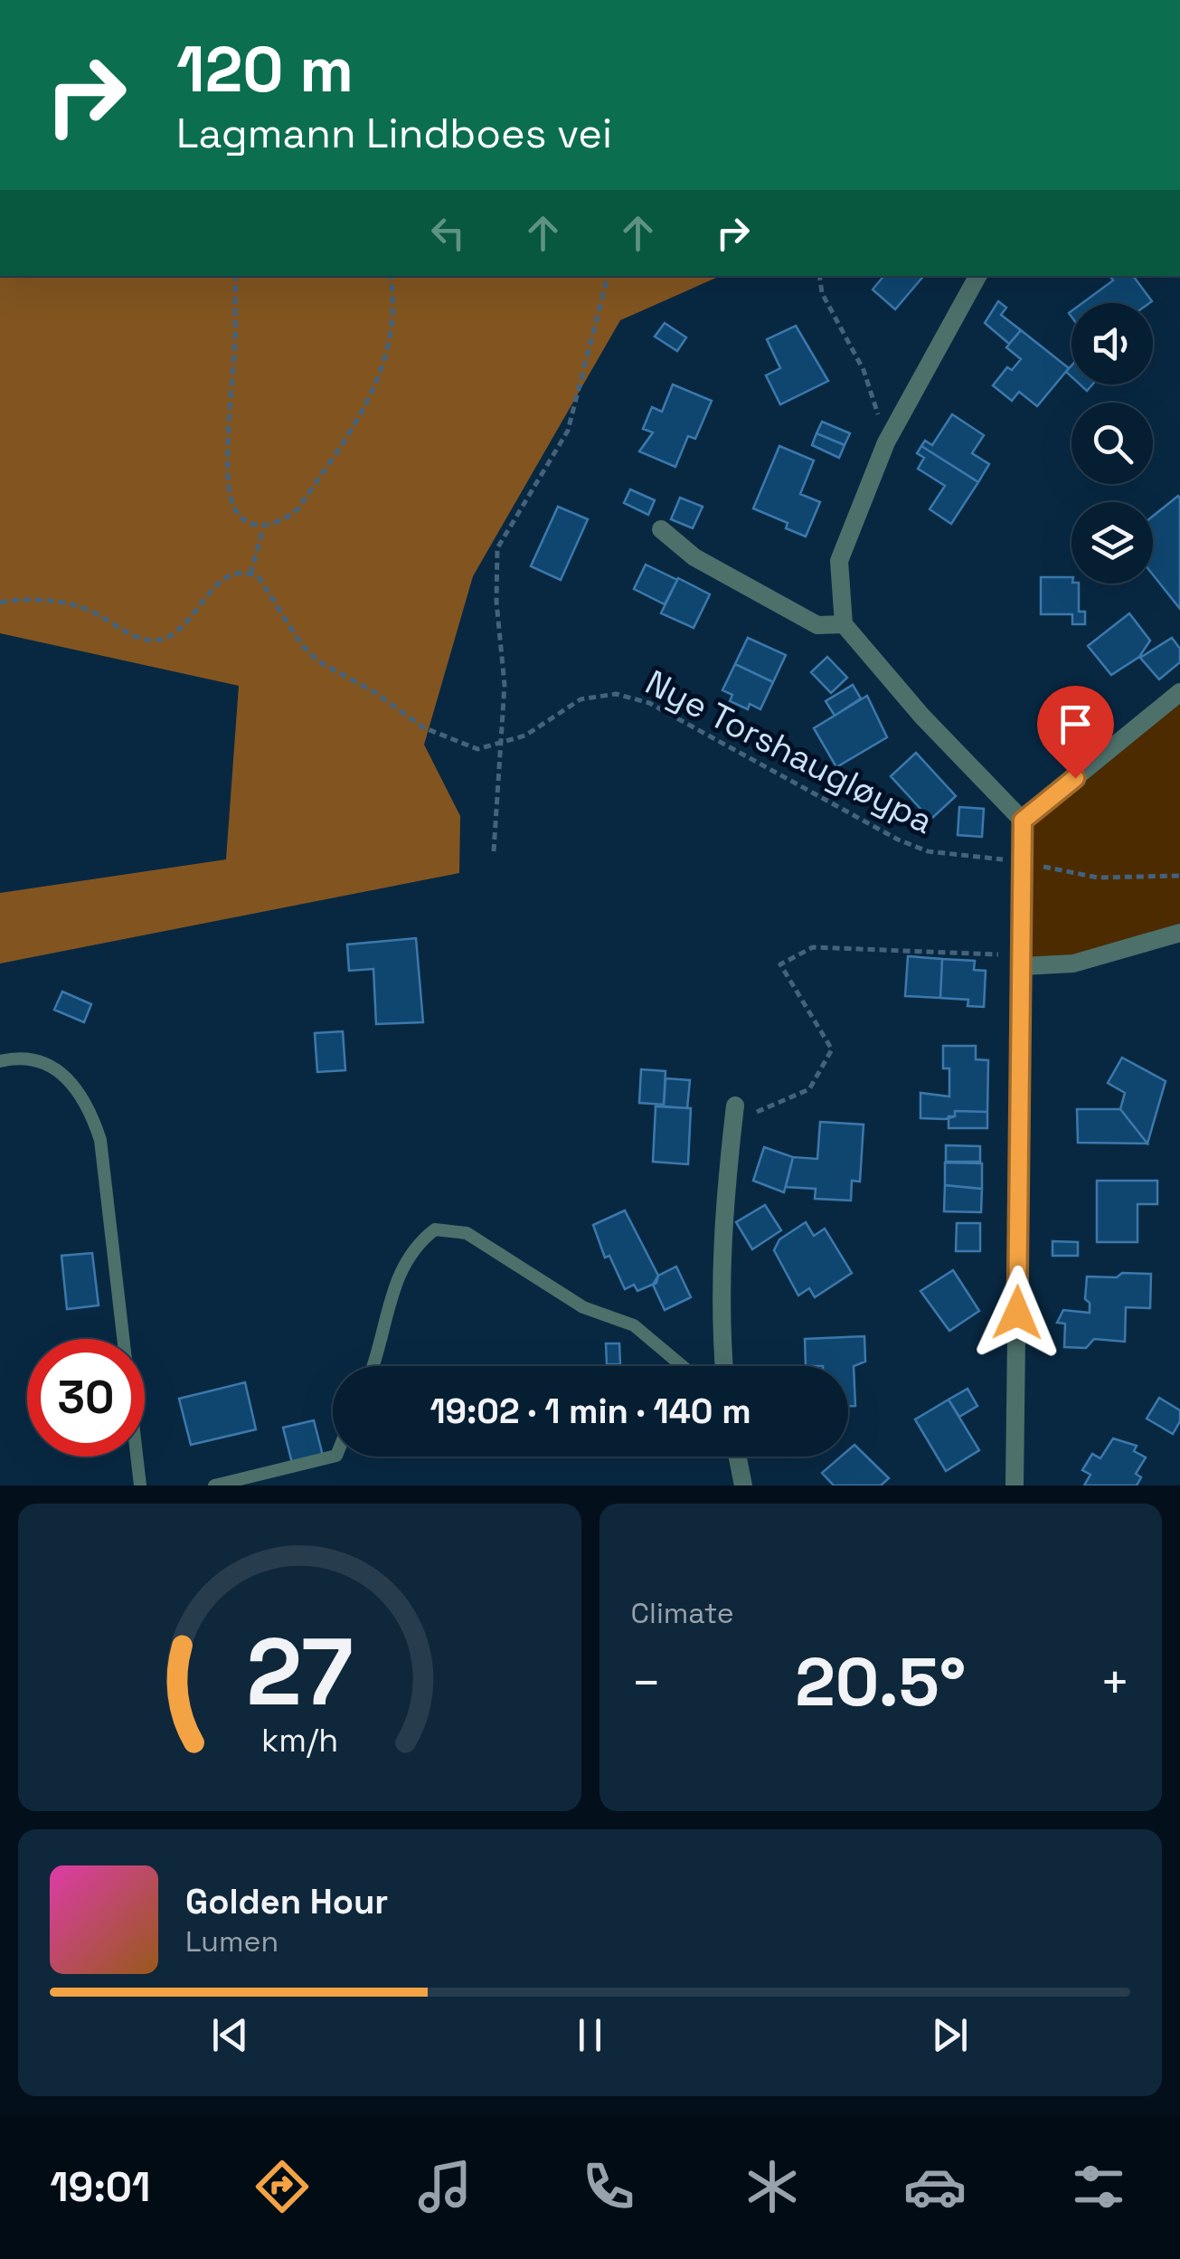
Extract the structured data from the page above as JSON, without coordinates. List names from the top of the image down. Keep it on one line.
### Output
{"streets":{"path":["Nye Torshaugløypa"]},"page":{"turn":["120 m","Lagmann Lindboes vei"],"limit":"30","trip":"19:02 · 1 min · 140 m","tile":"Climate","heat":["−","20.5°","+"],"song":["Golden Hour","Lumen"],"tabs":"19:01","gauge":["27","km/h"]}}
